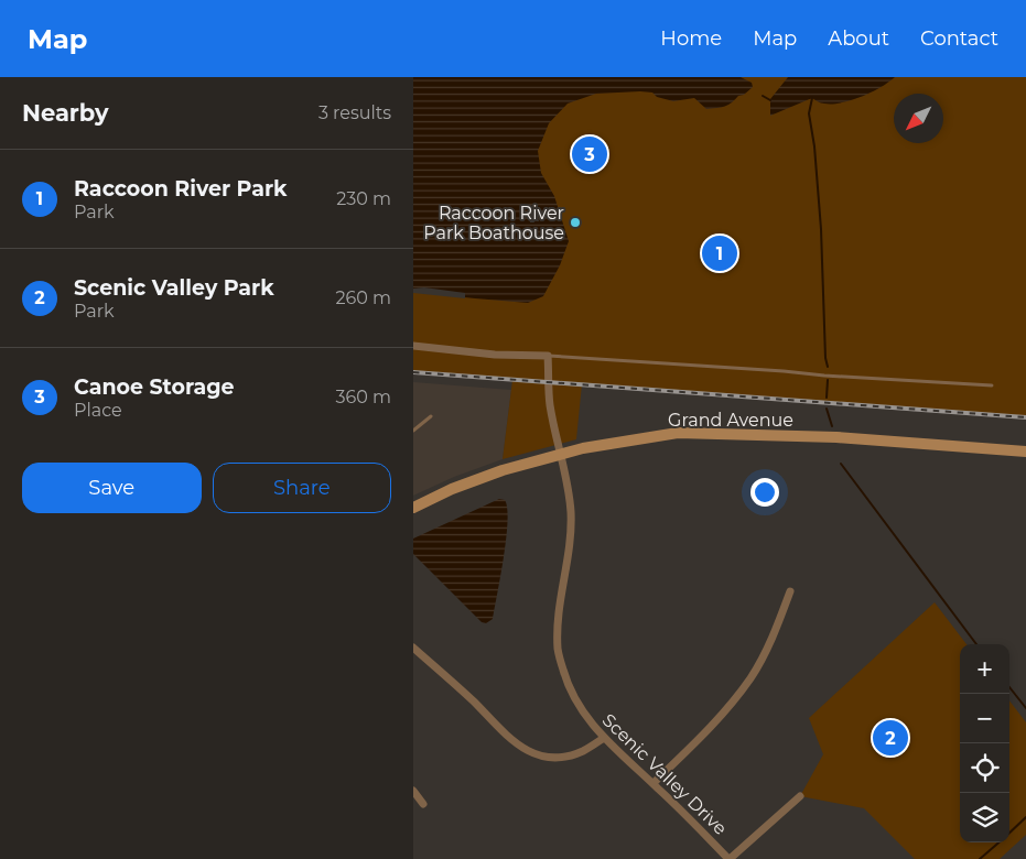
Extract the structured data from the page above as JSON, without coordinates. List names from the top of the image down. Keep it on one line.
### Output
{"streets":{"main road":["Grand Avenue"],"street":["Scenic Valley Drive"]},"crossings":[["Grand Avenue","Scenic Valley Drive"]],"places":["Raccoon River Park Boathouse"],"north":"bottom left","page":{"header":"Map","nav":["Home","Map","About","Contact"],"heading":["Nearby","3 results"],"pins":["3","1","2"],"list":[{"mark":"1","name":"Raccoon River Park","note":"Park","value":"230 m"},{"mark":"2","name":"Scenic Valley Park","note":"Park","value":"260 m"},{"mark":"3","name":"Canoe Storage","note":"Place","value":"360 m"}],"buttons":["Save","Share"],"map_buttons":["+","−"]}}
